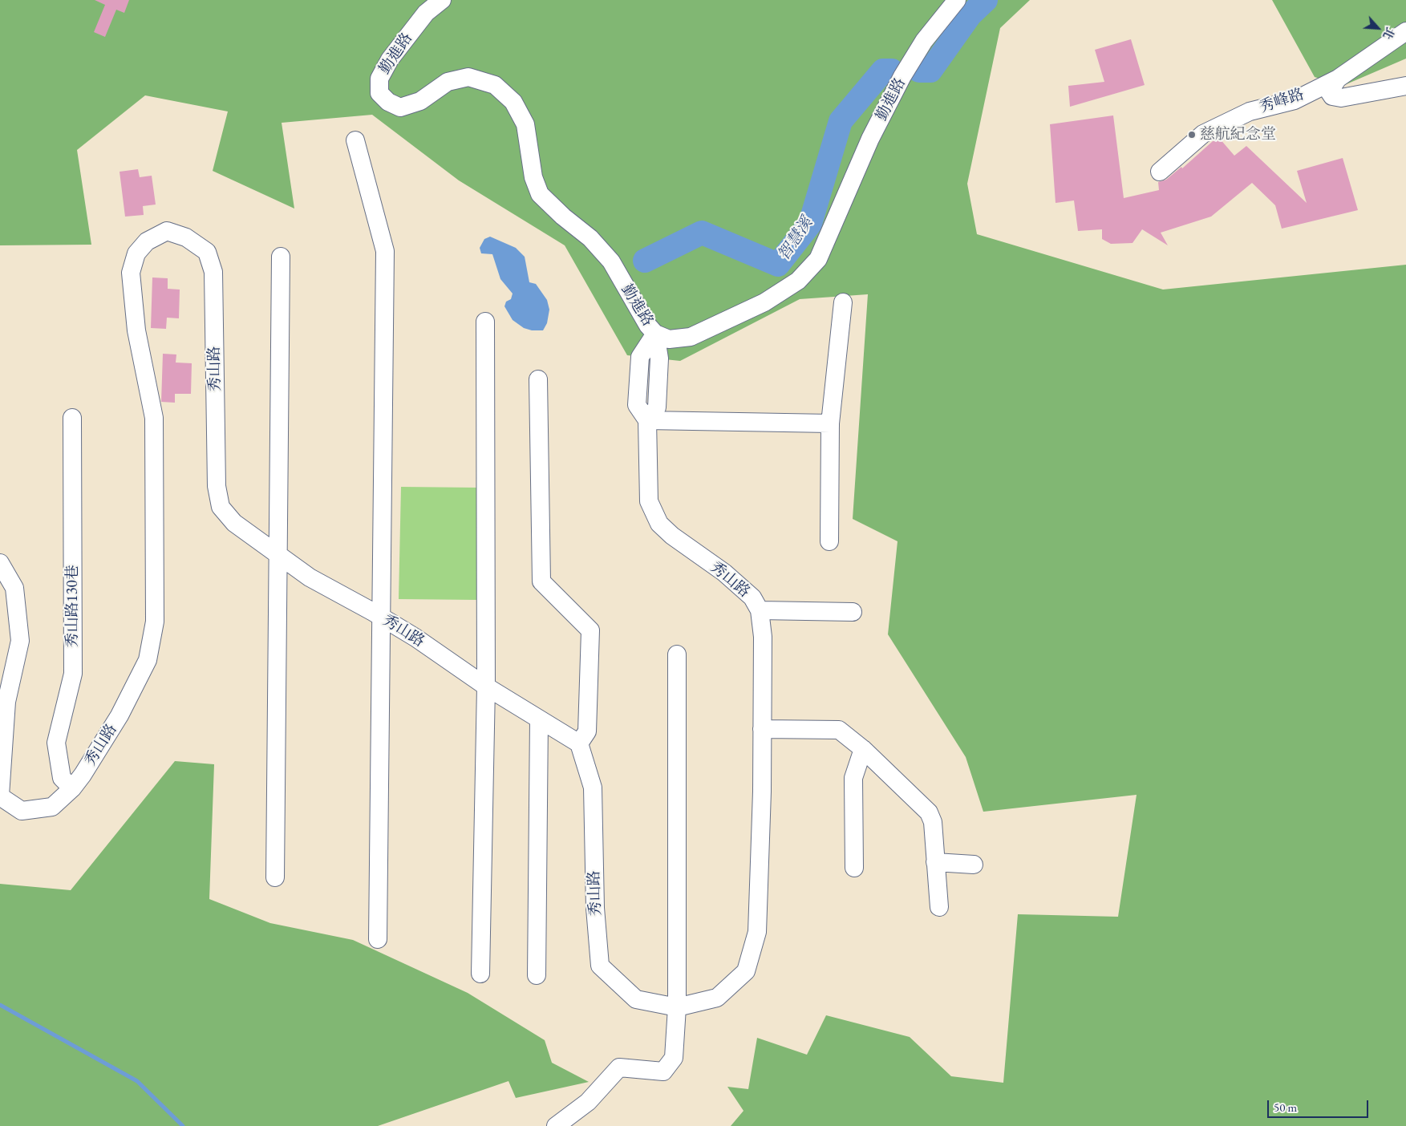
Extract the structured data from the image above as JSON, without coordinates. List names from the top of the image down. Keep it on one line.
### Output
{"streets":{"street":["勤進路","秀峰路","秀山路","秀山路130巷"]},"crossings":[["秀山路","秀山路130巷"]],"water":["智慧溪"],"places":["慈航紀念堂"],"scale_bar":"50 m","north":"bottom right"}
